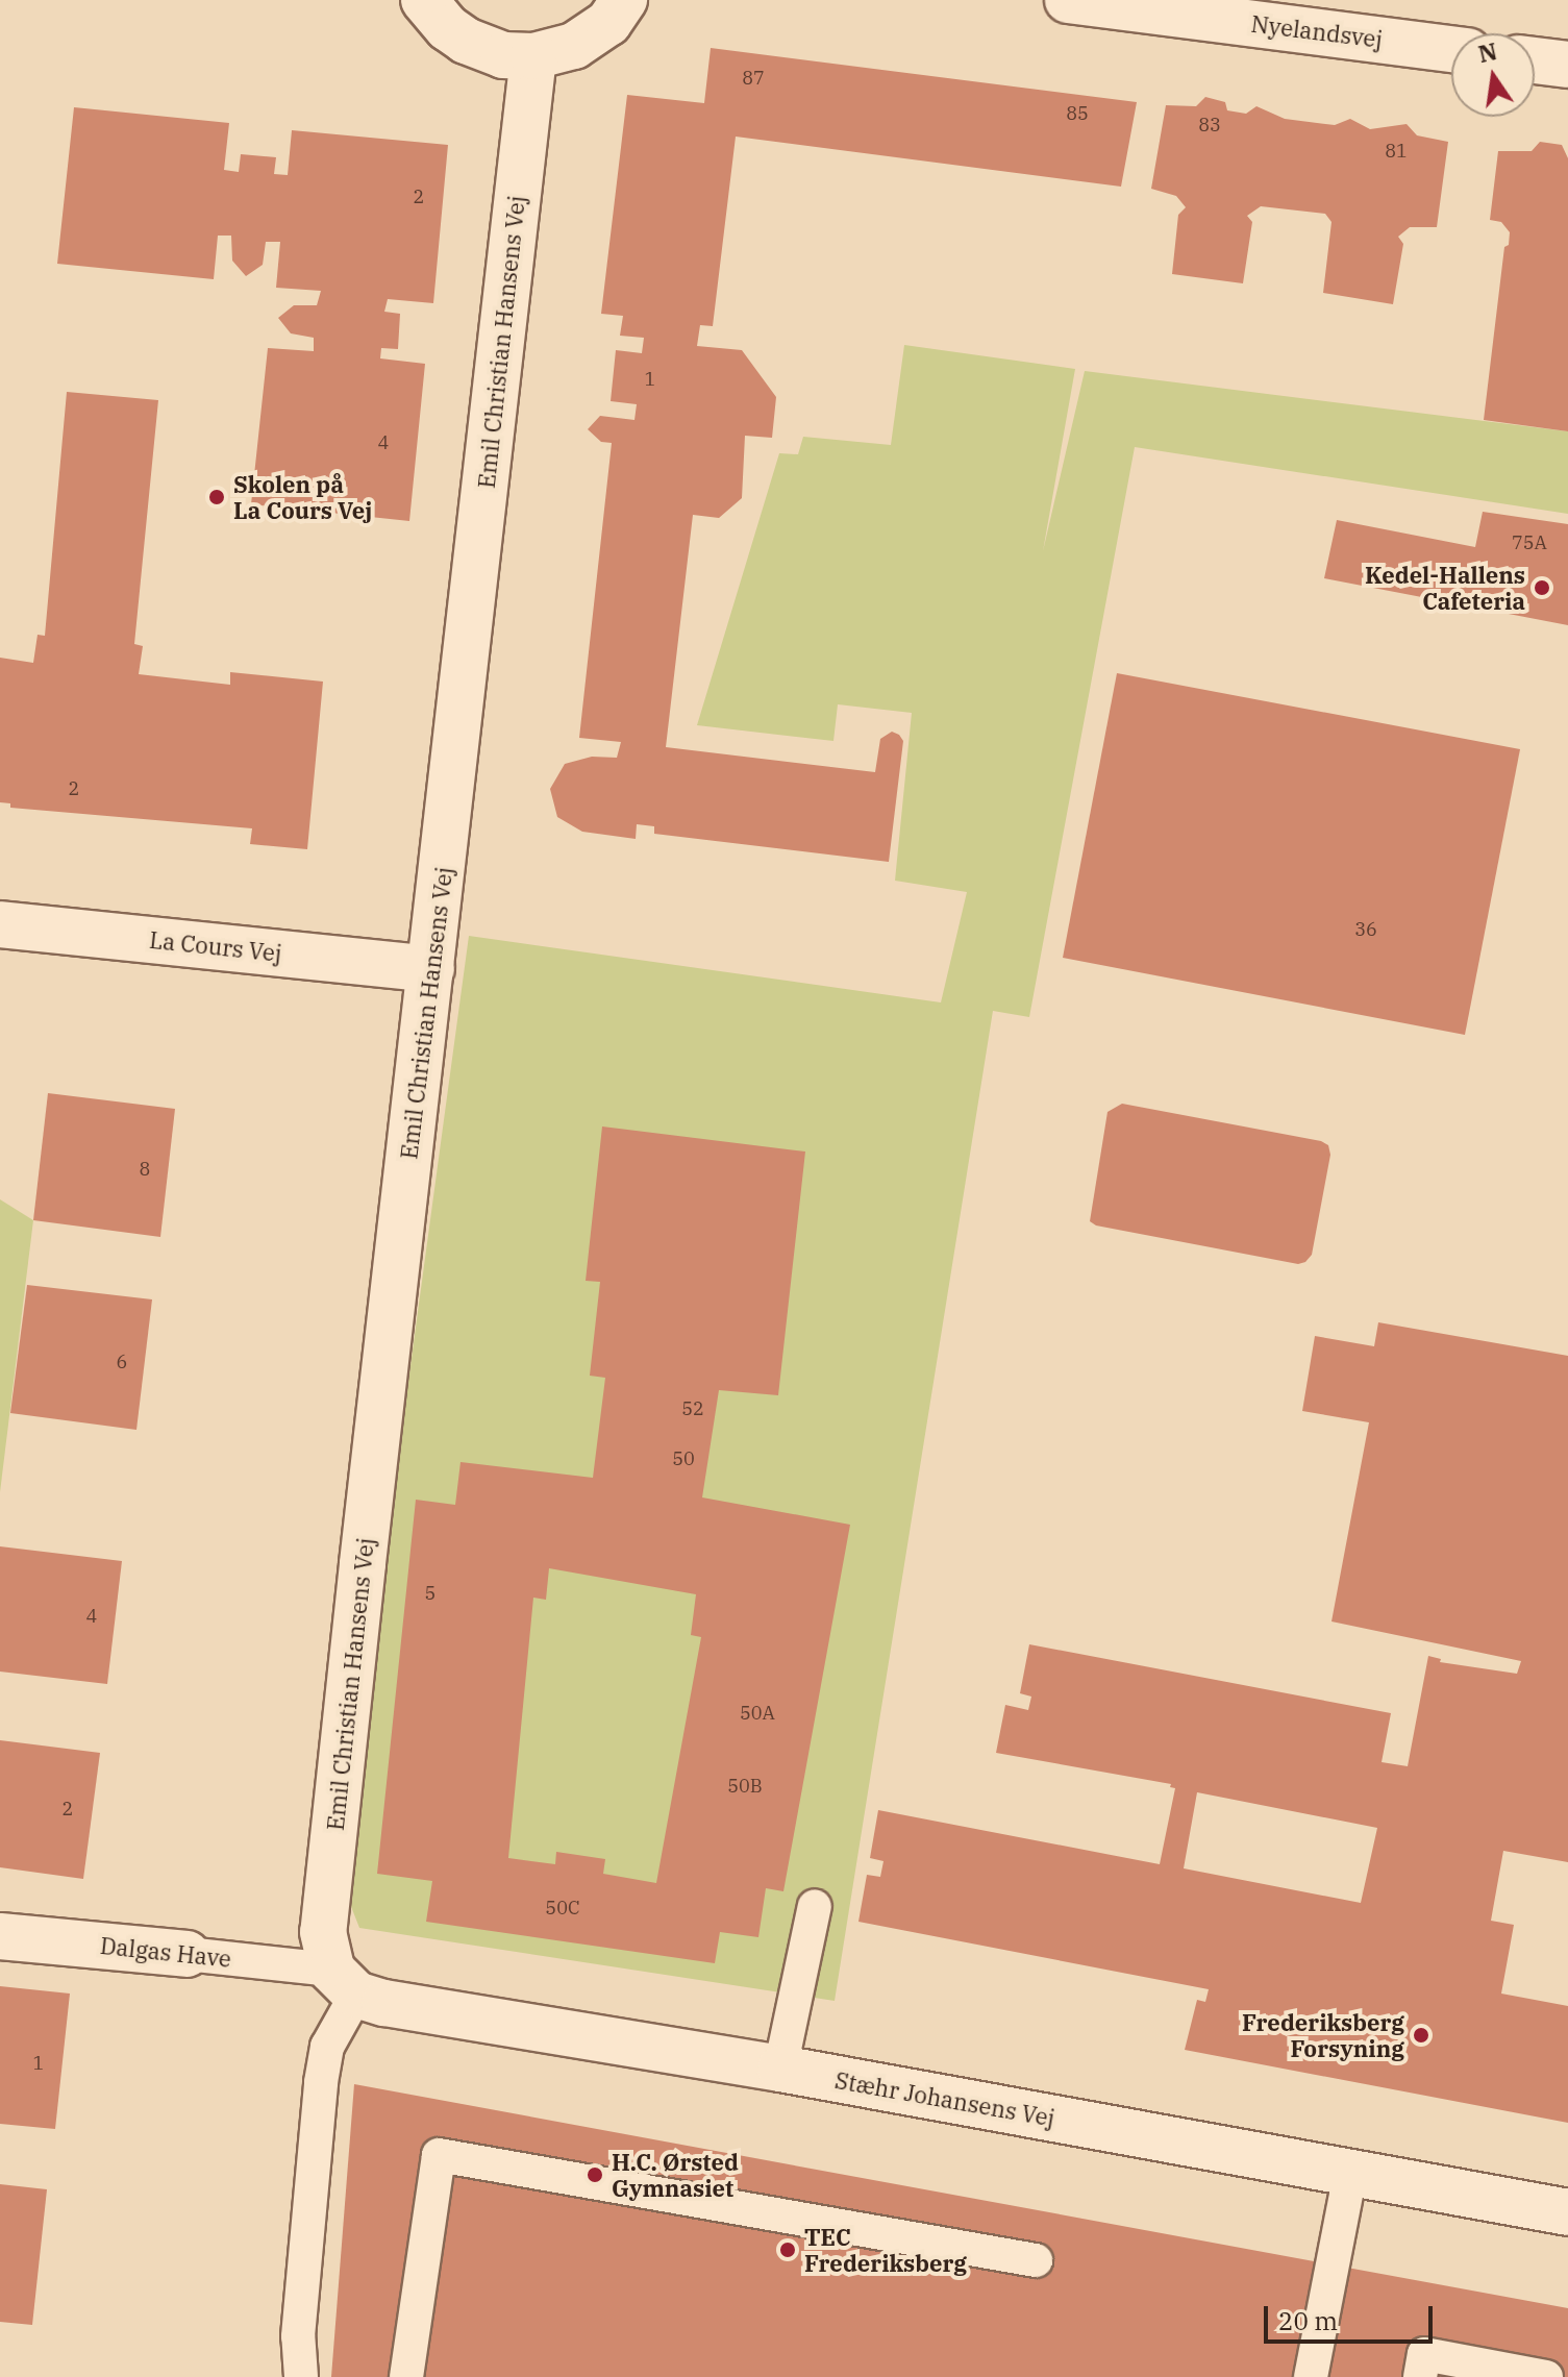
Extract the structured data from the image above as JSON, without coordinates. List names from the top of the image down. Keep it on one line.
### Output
{"streets":{"street":["Nyelandsvej","Emil Christian Hansens Vej","La Cours Vej","Dalgas Have","Stæhr Johansens Vej"]},"crossings":[["Emil Christian Hansens Vej","La Cours Vej"],["Emil Christian Hansens Vej","Dalgas Have"],["Emil Christian Hansens Vej","Stæhr Johansens Vej"],["Dalgas Have","Stæhr Johansens Vej"]],"places":["Skolen på La Cours Vej","Kedel-Hallens Cafeteria","Frederiksberg Forsyning","H.C. Ørsted Gymnasiet","TEC Frederiksberg"],"house_numbers":["87","85","83","81","2","1","4","75A","2","36","8","6","52","50","5","4","50A","50B","2","50C","1"],"scale_bar":"20 m","north":"top"}
